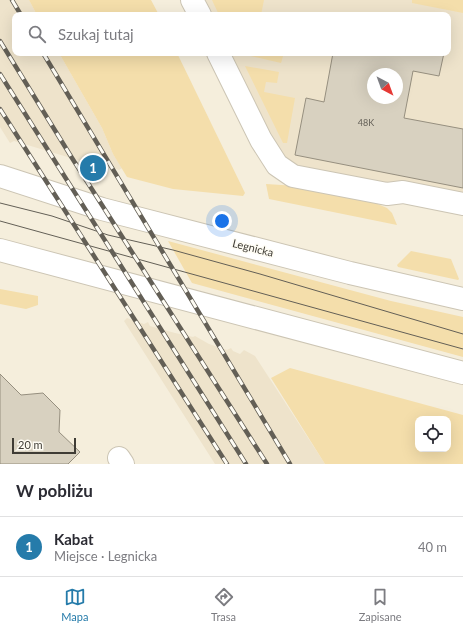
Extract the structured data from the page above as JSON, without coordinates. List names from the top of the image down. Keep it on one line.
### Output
{"streets":{"main road":["Legnicka"]},"house_numbers":["48K"],"scale_bar":"20 m","north":"bottom right","page":{"search":"Szukaj tutaj","pins":"1","scale":"20 m","heading":"W pobliżu","list":[{"mark":"1","name":"Kabat","note":"Miejsce · Legnicka","value":"40 m"}],"nav":["Mapa","Trasa","Zapisane"]}}
